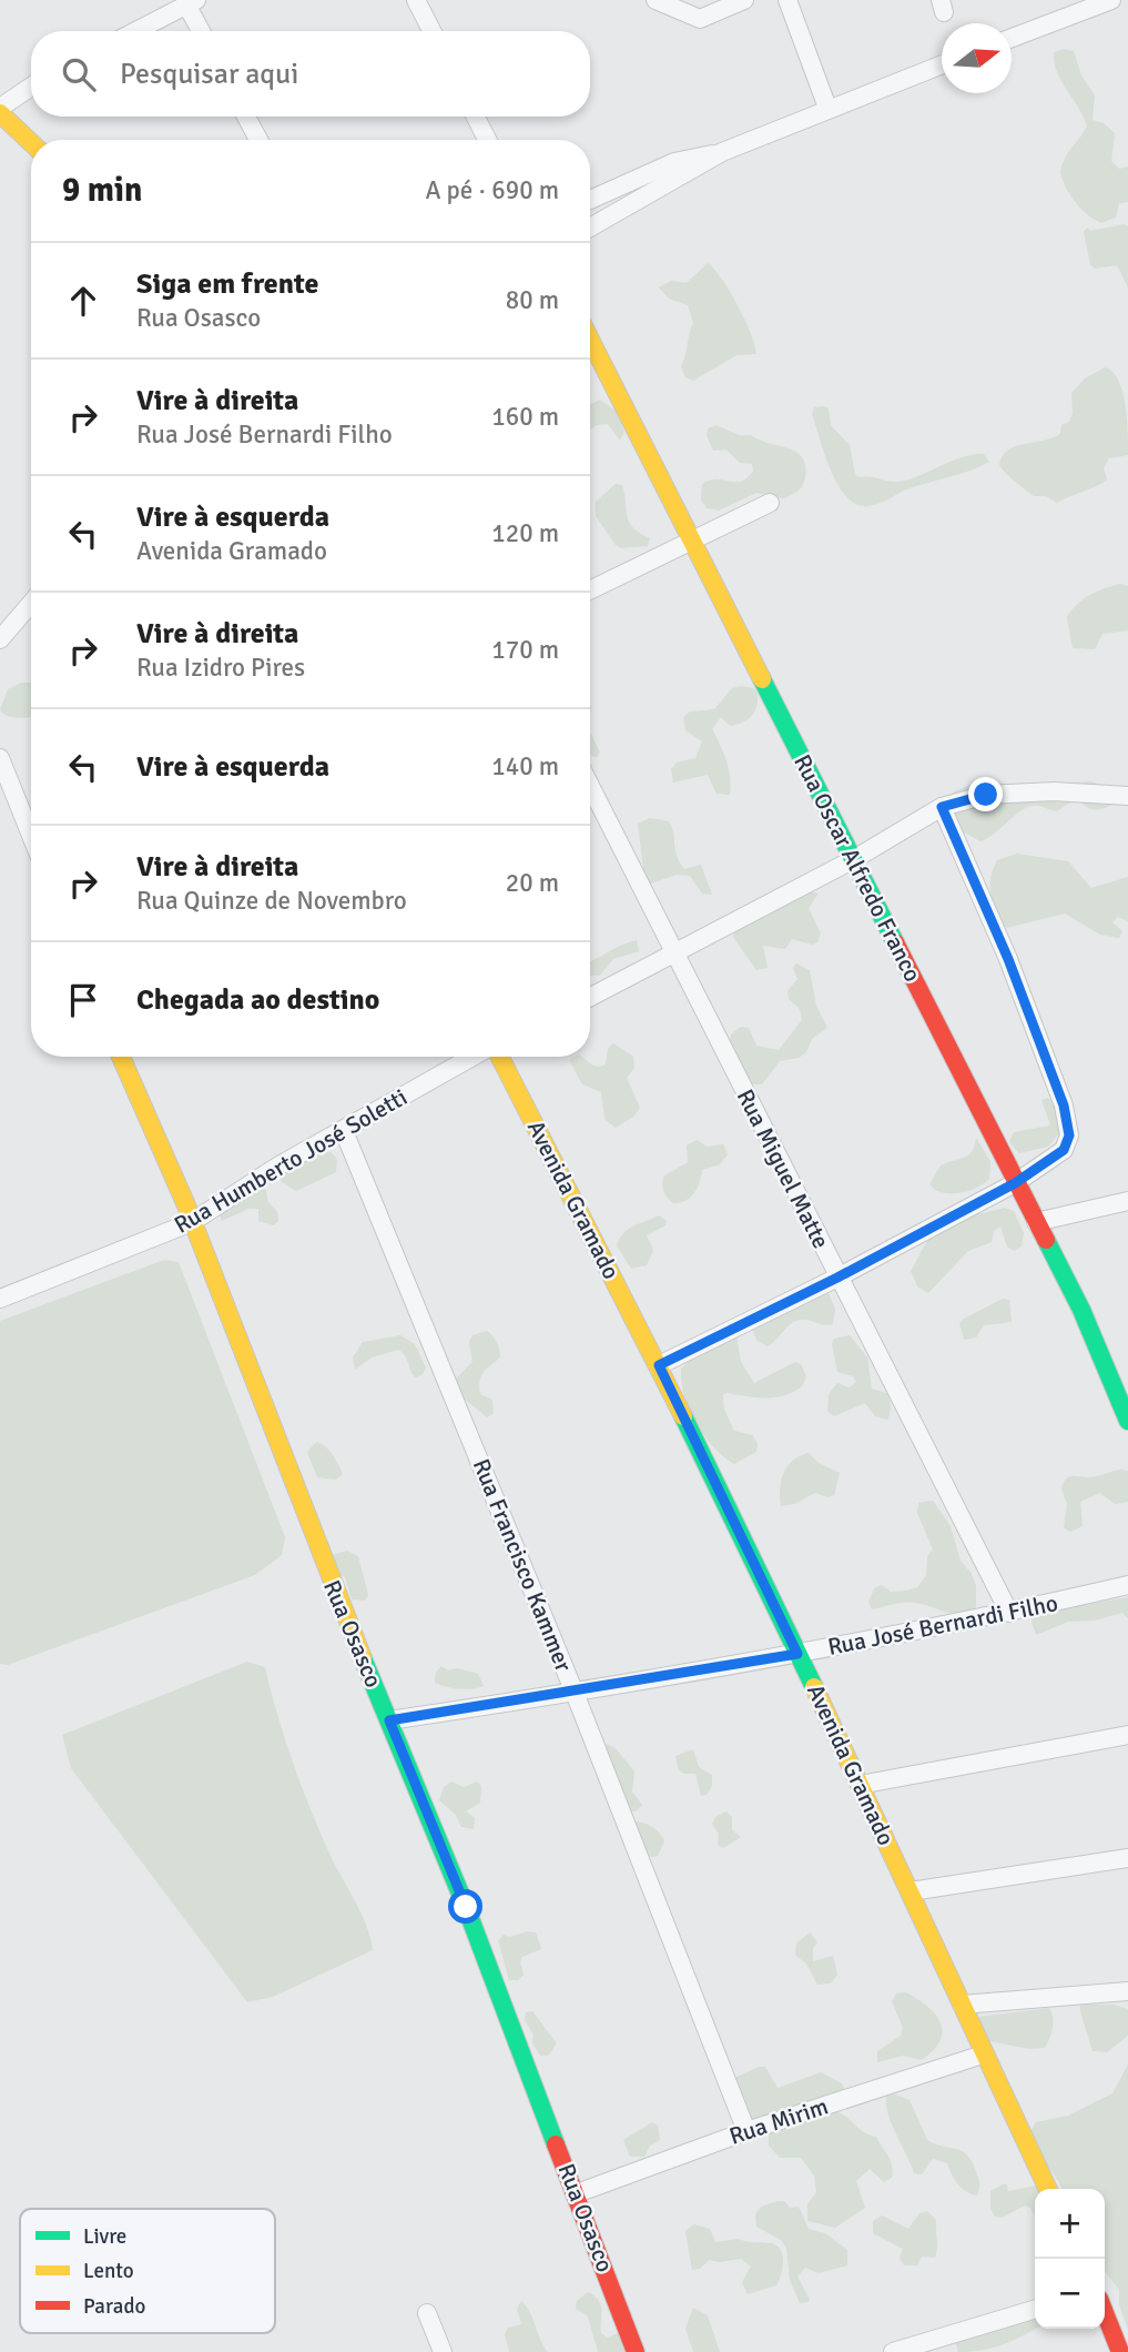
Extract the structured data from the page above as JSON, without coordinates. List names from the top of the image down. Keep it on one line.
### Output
{"streets":{"street":["Rua Oscar Alfredo Franco","Rua Humberto José Soletti","Rua Miguel Matte","Avenida Gramado","Rua Francisco Kammer","Rua José Bernardi Filho","Rua Osasco","Rua Mirim"]},"crossings":[["Rua Humberto José Soletti","Rua Francisco Kammer"],["Rua Humberto José Soletti","Rua Osasco"],["Rua Miguel Matte","Rua José Bernardi Filho"],["Avenida Gramado","Rua José Bernardi Filho"],["Avenida Gramado","Rua Mirim"],["Rua Francisco Kammer","Rua José Bernardi Filho"],["Rua Francisco Kammer","Rua Mirim"],["Rua José Bernardi Filho","Rua Osasco"],["Rua Osasco","Rua Mirim"]],"legend":["Livre","Lento","Parado"],"north":"right","page":{"search":"Pesquisar aqui","heading":["9 min","A pé · 690 m"],"list":[["Siga em frente","Rua Osasco","80 m"],["Vire à direita","Rua José Bernardi Filho","160 m"],["Vire à esquerda","Avenida Gramado","120 m"],["Vire à direita","Rua Izidro Pires","170 m"],["Vire à esquerda","140 m"],["Vire à direita","Rua Quinze de Novembro","20 m"],"Chegada ao destino"],"map_buttons":["+","−"]}}
